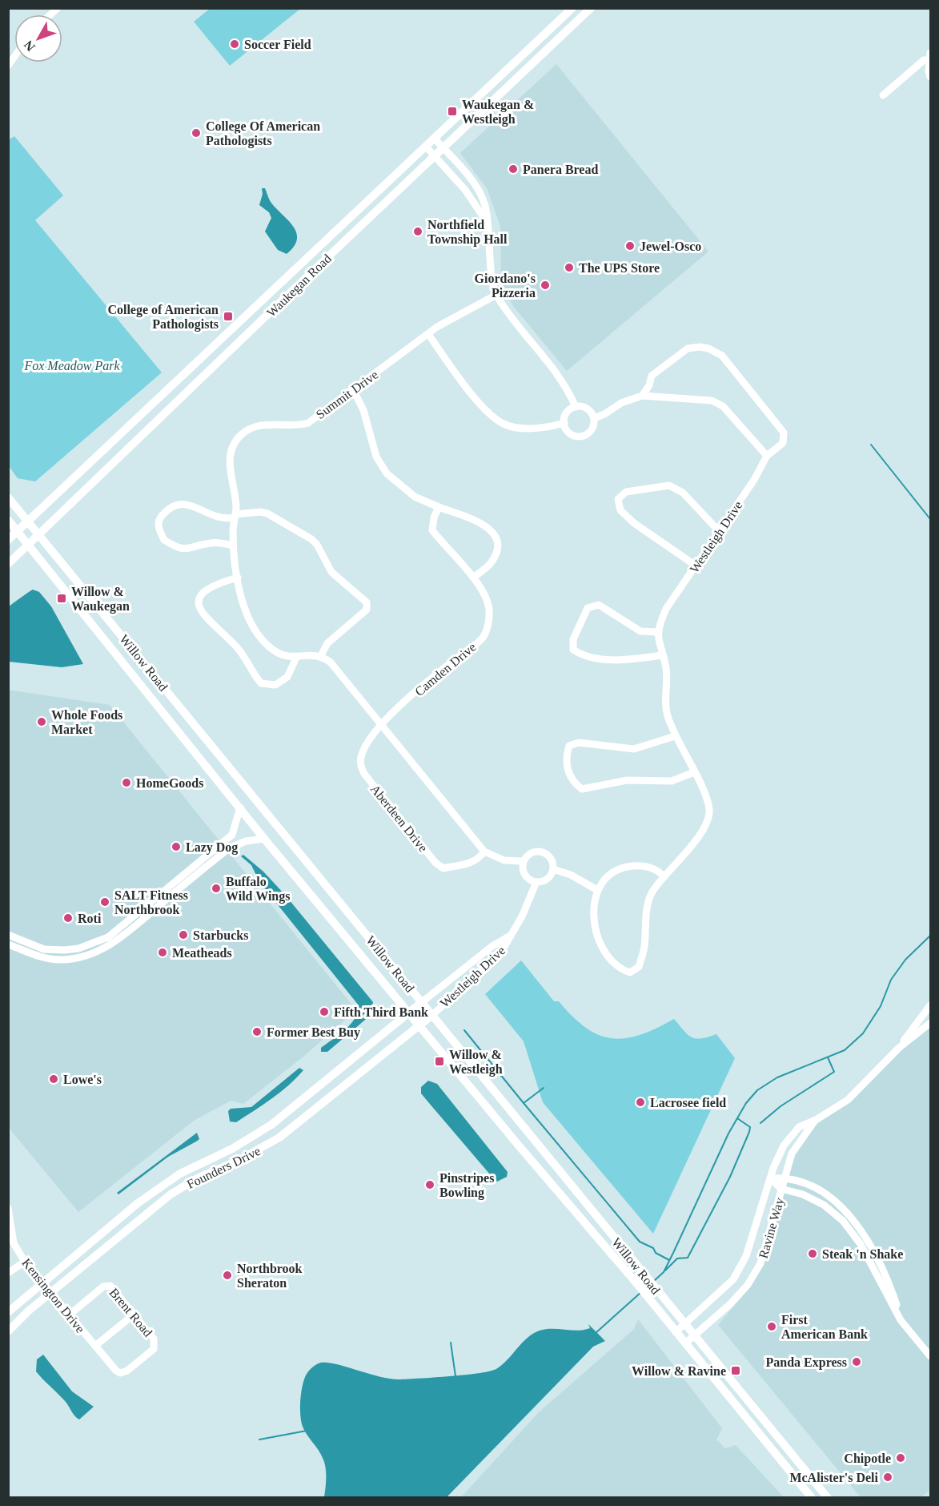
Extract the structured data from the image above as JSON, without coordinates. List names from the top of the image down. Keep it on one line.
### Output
{"streets":{"main road":["Waukegan Road","Willow Road","Founders Drive"],"street":["Summit Drive","Westleigh Drive","Camden Drive","Aberdeen Drive","Ravine Way","Kensington Drive","Brent Road"]},"crossings":[["Waukegan Road","Willow Road"],["Westleigh Drive","Willow Road"],["Westleigh Drive","Founders Drive"],["Willow Road","Founders Drive"],["Willow Road","Ravine Way"],["Camden Drive","Aberdeen Drive"],["Founders Drive","Kensington Drive"],["Kensington Drive","Brent Road"]],"parks":["Fox Meadow Park"],"places":{"other":["Soccer Field","College Of American Pathologists","Panera Bread","Northfield Township Hall","Jewel-Osco","The UPS Store","Giordano's Pizzeria","Whole Foods Market","HomeGoods","Lazy Dog","Buffalo Wild Wings","SALT Fitness Northbrook","Roti","Starbucks","Meatheads","Fifth Third Bank","Former Best Buy","Lowe's","Lacrosee field","Pinstripes Bowling","Steak 'n Shake","Northbrook Sheraton","First American Bank","Panda Express","Chipotle","McAlister's Deli"],"transit":["Waukegan & Westleigh","College of American Pathologists","Willow & Waukegan","Willow & Westleigh","Willow & Ravine"]},"north":"bottom left"}
